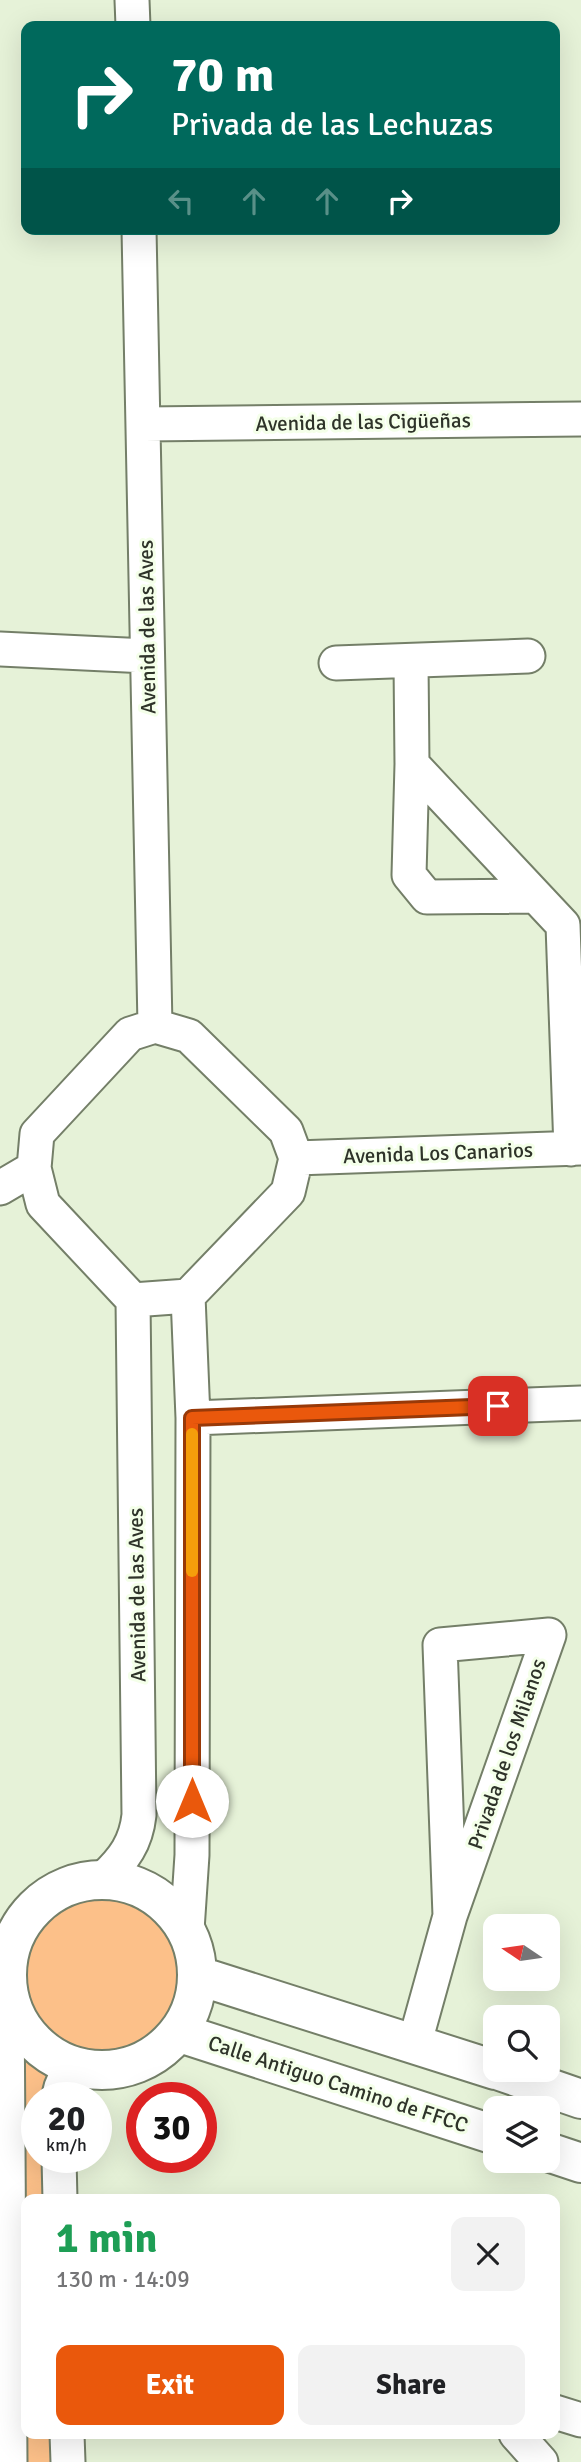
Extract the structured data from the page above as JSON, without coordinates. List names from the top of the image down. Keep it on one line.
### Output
{"streets":{"main road":["Calle Antiguo Camino de FFCC"],"street":["Avenida de las Cigüeñas","Avenida de las Aves","Avenida Los Canarios","Privada de los Milanos"]},"crossings":[["Avenida de las Cigüeñas","Avenida de las Aves"],["Avenida de las Aves","Calle Antiguo Camino de FFCC"]],"north":"left","page":{"turn":["70 m","Privada de las Lechuzas"],"speed":"20 km/h","limit":"30","heading":["1 min","130 m · 14:09"],"buttons":["Exit","Share"]}}
